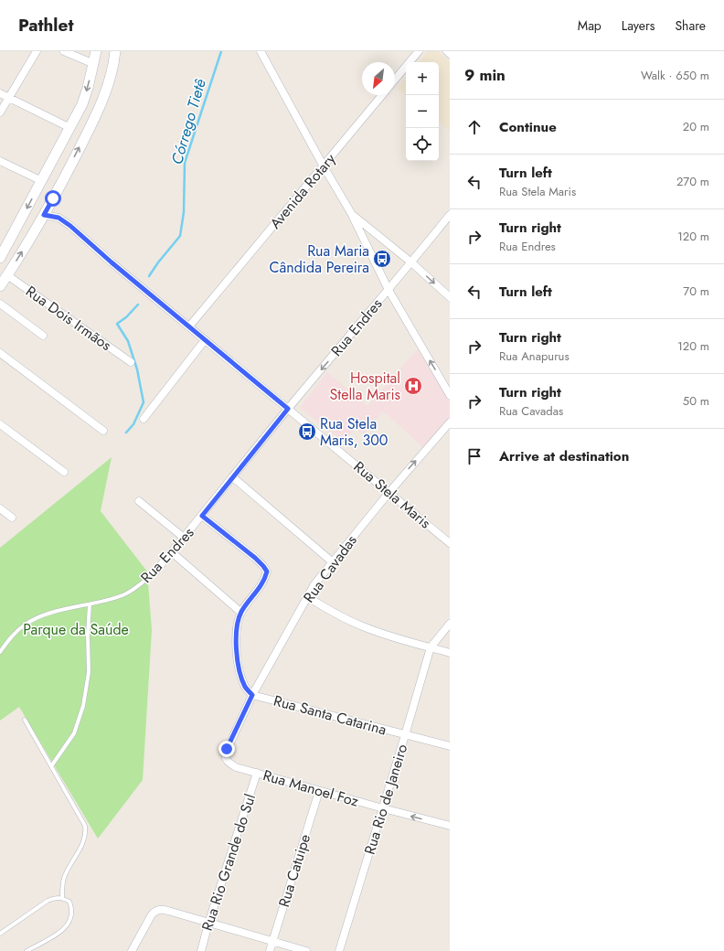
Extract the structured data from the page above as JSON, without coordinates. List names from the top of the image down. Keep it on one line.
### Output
{"streets":{"street":["Avenida Rotary","Rua Dois Irmãos","Rua Endres","Rua Stela Maris","Rua Cavadas","Rua Santa Catarina","Rua Manoel Foz","Rua Rio de Janeiro","Rua Rio Grande do Sul","Rua Catuipe"]},"crossings":[["Avenida Rotary","Rua Stela Maris"],["Rua Endres","Rua Stela Maris"],["Rua Stela Maris","Rua Cavadas"],["Rua Cavadas","Rua Santa Catarina"],["Rua Cavadas","Rua Manoel Foz"],["Rua Santa Catarina","Rua Rio de Janeiro"],["Rua Manoel Foz","Rua Rio de Janeiro"],["Rua Manoel Foz","Rua Rio Grande do Sul"],["Rua Manoel Foz","Rua Catuipe"]],"water":["Córrego Tietê"],"parks":["Parque da Saúde"],"places":{"bus stop":["Rua Maria Cândida Pereira","Rua Stela Maris, 300"],"hospital":["Hospital Stella Maris"]},"north":"bottom left","page":{"header":"Pathlet","nav":["Map","Layers","Share"],"heading":["9 min","Walk · 650 m"],"map_buttons":["+","−"],"list":[["Continue","20 m"],["Turn left","Rua Stela Maris","270 m"],["Turn right","Rua Endres","120 m"],["Turn left","70 m"],["Turn right","Rua Anapurus","120 m"],["Turn right","Rua Cavadas","50 m"],"Arrive at destination"]}}
